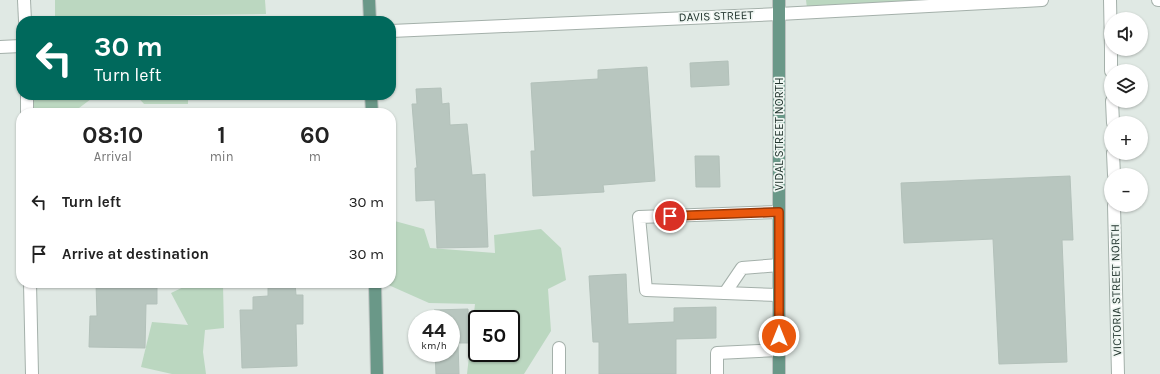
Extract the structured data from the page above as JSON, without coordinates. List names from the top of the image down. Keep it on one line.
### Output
{"streets":{"main road":["VIDAL STREET NORTH"],"street":["DAVIS STREET","VICTORIA STREET NORTH"]},"crossings":[["DAVIS STREET","VIDAL STREET NORTH"]],"page":{"map_buttons":["+","−"],"turn":["30 m","Turn left"],"eta":["08:10","Arrival","1","min","60","m"],"list":[{"name":"Turn left","value":"30 m"},{"name":"Arrive at destination","value":"30 m"}],"speed":"44 km/h","limit":"50"}}
